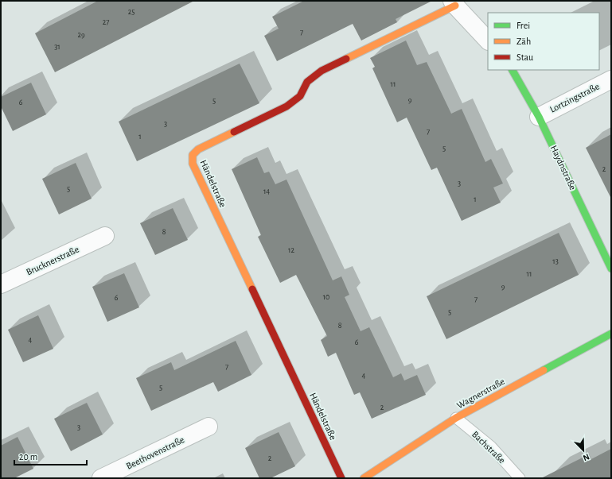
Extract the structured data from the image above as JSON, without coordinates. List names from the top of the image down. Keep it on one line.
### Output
{"streets":{"street":["Lortzingstraße","Haydnstraße","Händelstraße","Brucknerstraße","Wagnerstraße","Beethovenstraße"],"lane":["Bachstraße"]},"crossings":[["Lortzingstraße","Haydnstraße"],["Wagnerstraße","Bachstraße"]],"house_numbers":["25","27","7","29","31","11","9","5","6","3","7","1","5","2","3","5","14","1","8","12","13","11","9","10","6","7","5","8","4","6","7","4","5","2","3","2"],"legend":["Frei","Zäh","Stau"],"scale_bar":"20 m","north":"bottom right"}
